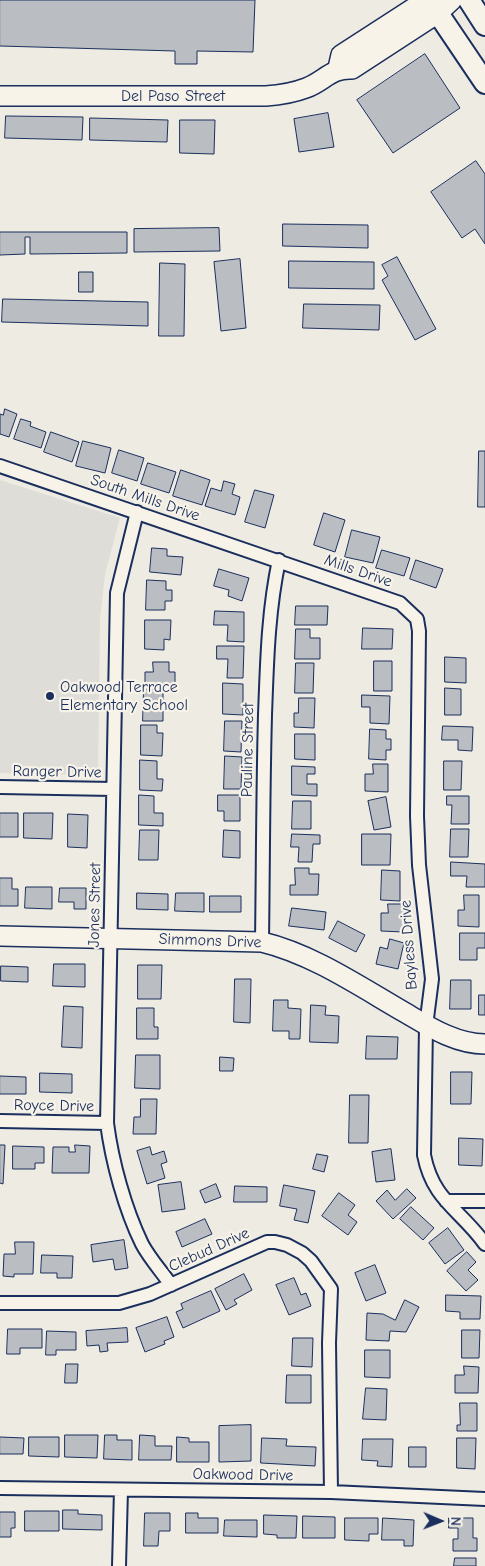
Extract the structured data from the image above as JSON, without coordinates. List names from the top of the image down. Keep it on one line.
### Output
{"streets":{"street":["Del Paso Street","South Mills Drive","Mills Drive","Pauline Street","Ranger Drive","Jones Street","Simmons Drive","Bayless Drive","Royce Drive","Clebud Drive","Oakwood Drive"]},"crossings":[["South Mills Drive","Mills Drive"],["South Mills Drive","Pauline Street"],["South Mills Drive","Jones Street"],["Mills Drive","Pauline Street"],["Mills Drive","Bayless Drive"],["Pauline Street","Simmons Drive"],["Ranger Drive","Jones Street"],["Jones Street","Simmons Drive"],["Jones Street","Royce Drive"],["Jones Street","Clebud Drive"],["Simmons Drive","Bayless Drive"],["Clebud Drive","Oakwood Drive"]],"places":["Oakwood Terrace Elementary School"],"north":"right"}
